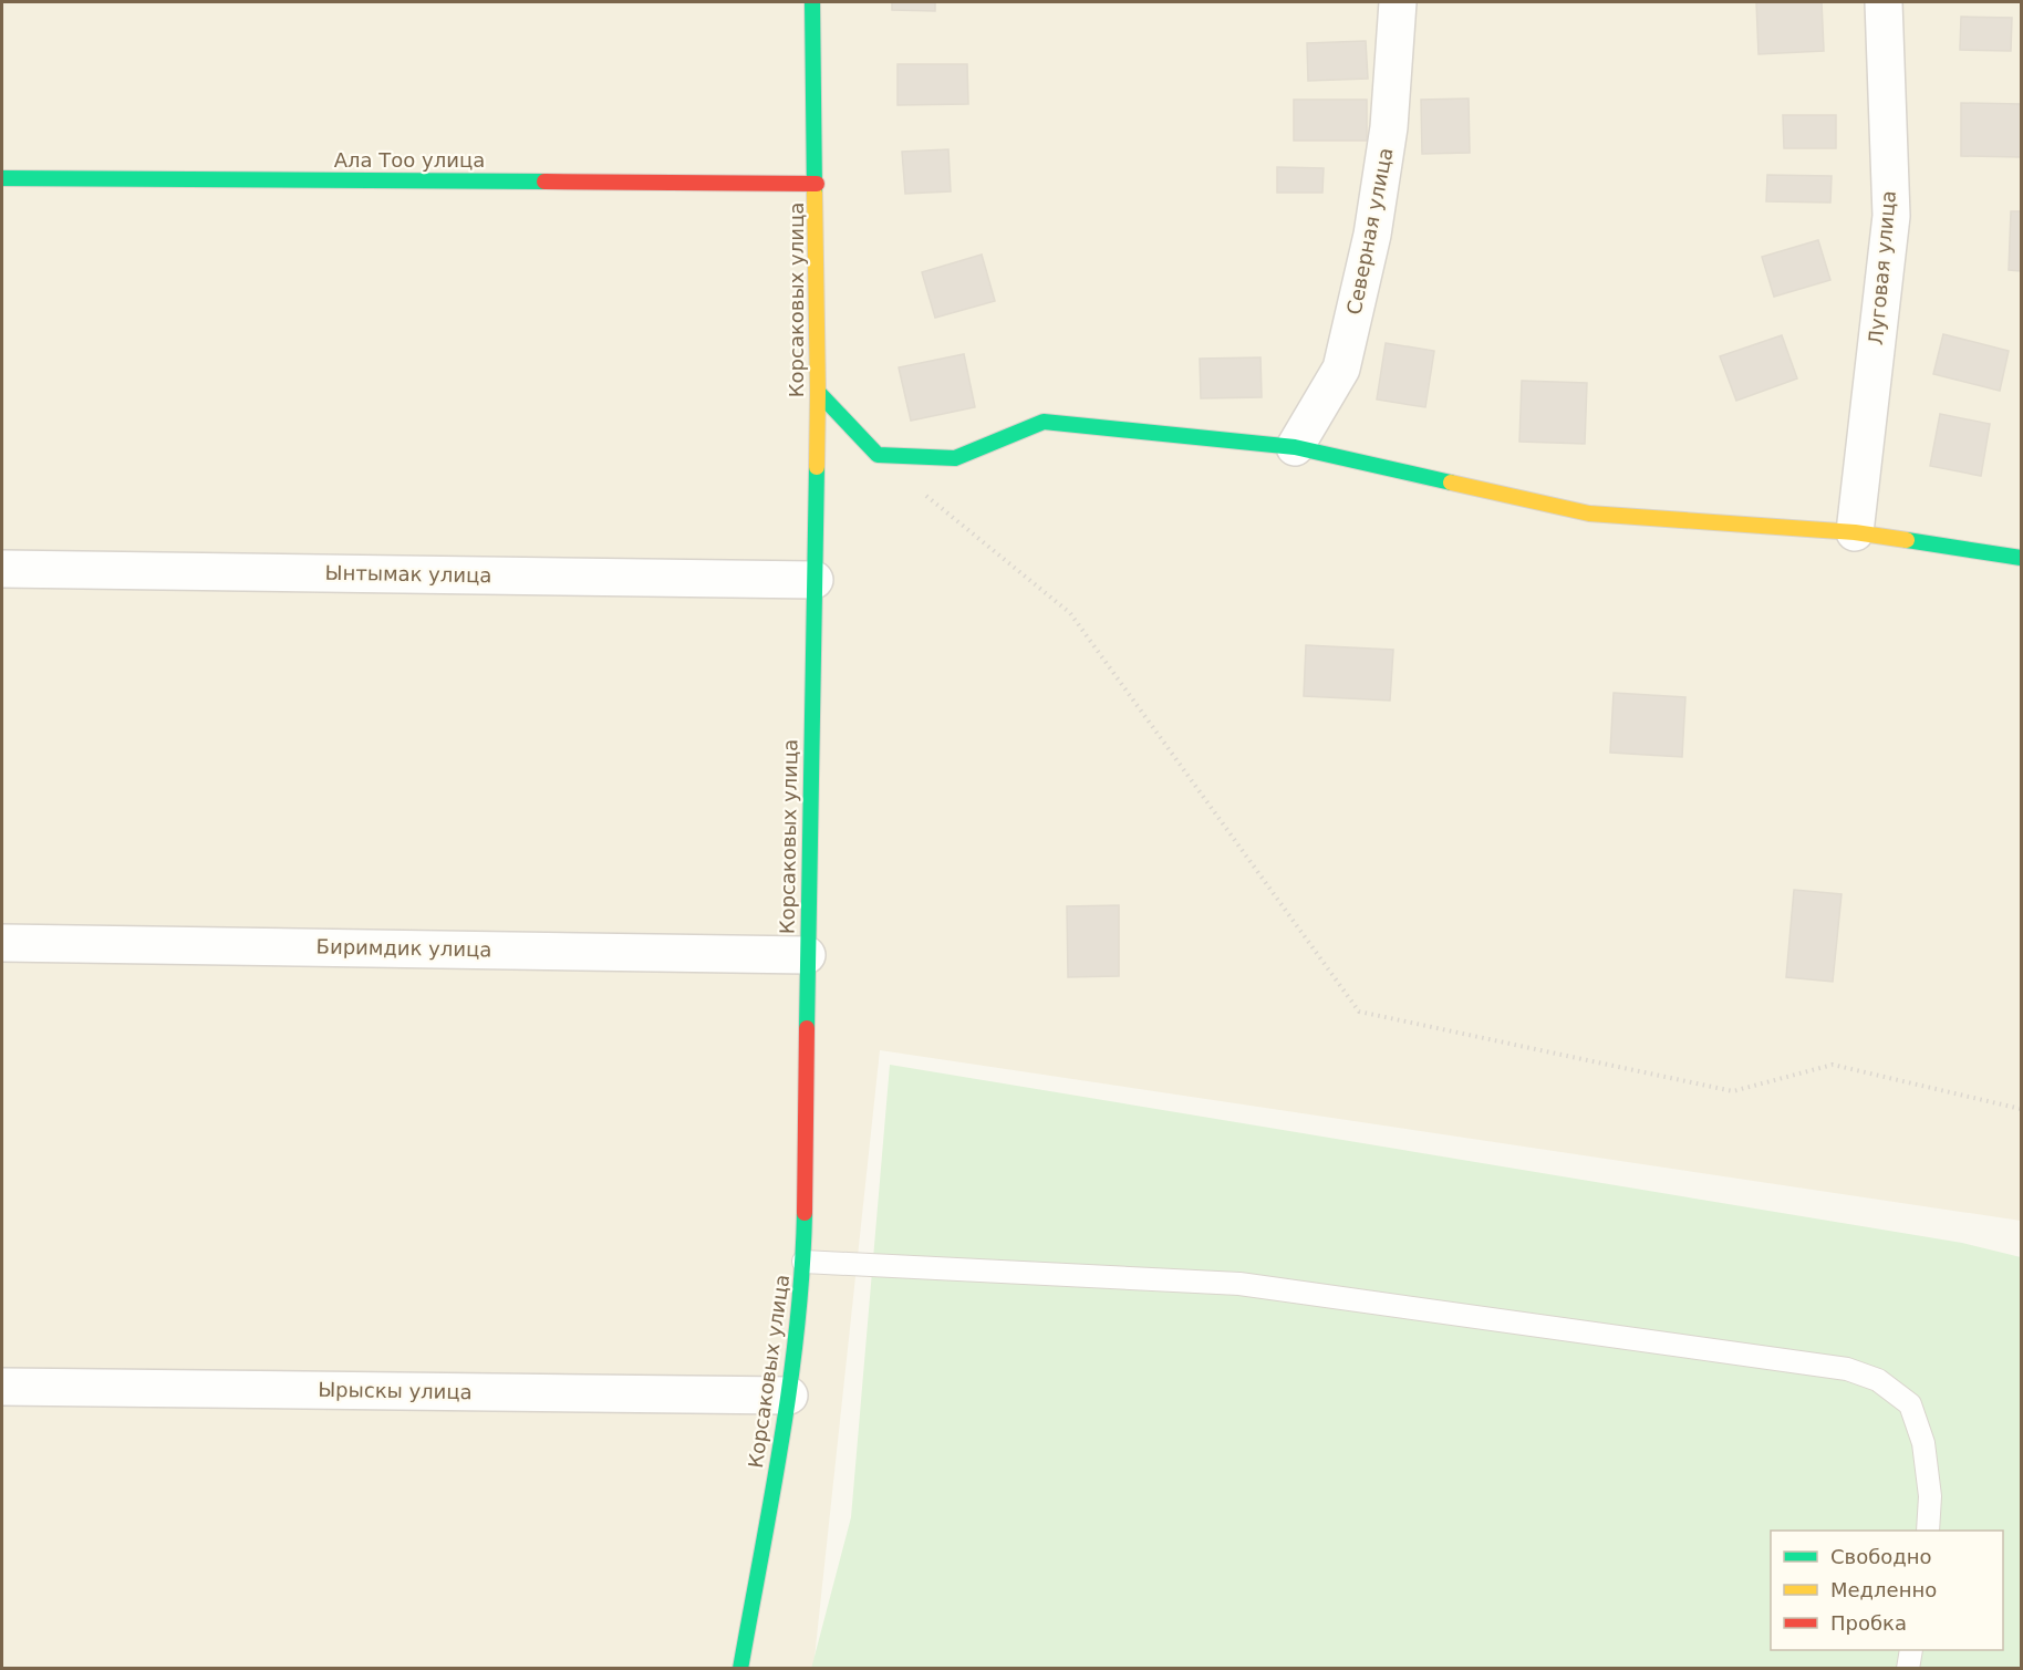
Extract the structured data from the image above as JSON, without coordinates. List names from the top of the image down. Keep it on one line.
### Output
{"streets":{"street":["Ала Тоо улица","Северная улица","Луговая улица","Корсаковых улица","Ынтымак улица","Биримдик улица","Ырыскы улица"]},"crossings":[["Ала Тоо улица","Корсаковых улица"],["Корсаковых улица","Ынтымак улица"],["Корсаковых улица","Биримдик улица"],["Корсаковых улица","Ырыскы улица"]],"legend":["Свободно","Медленно","Пробка"]}
